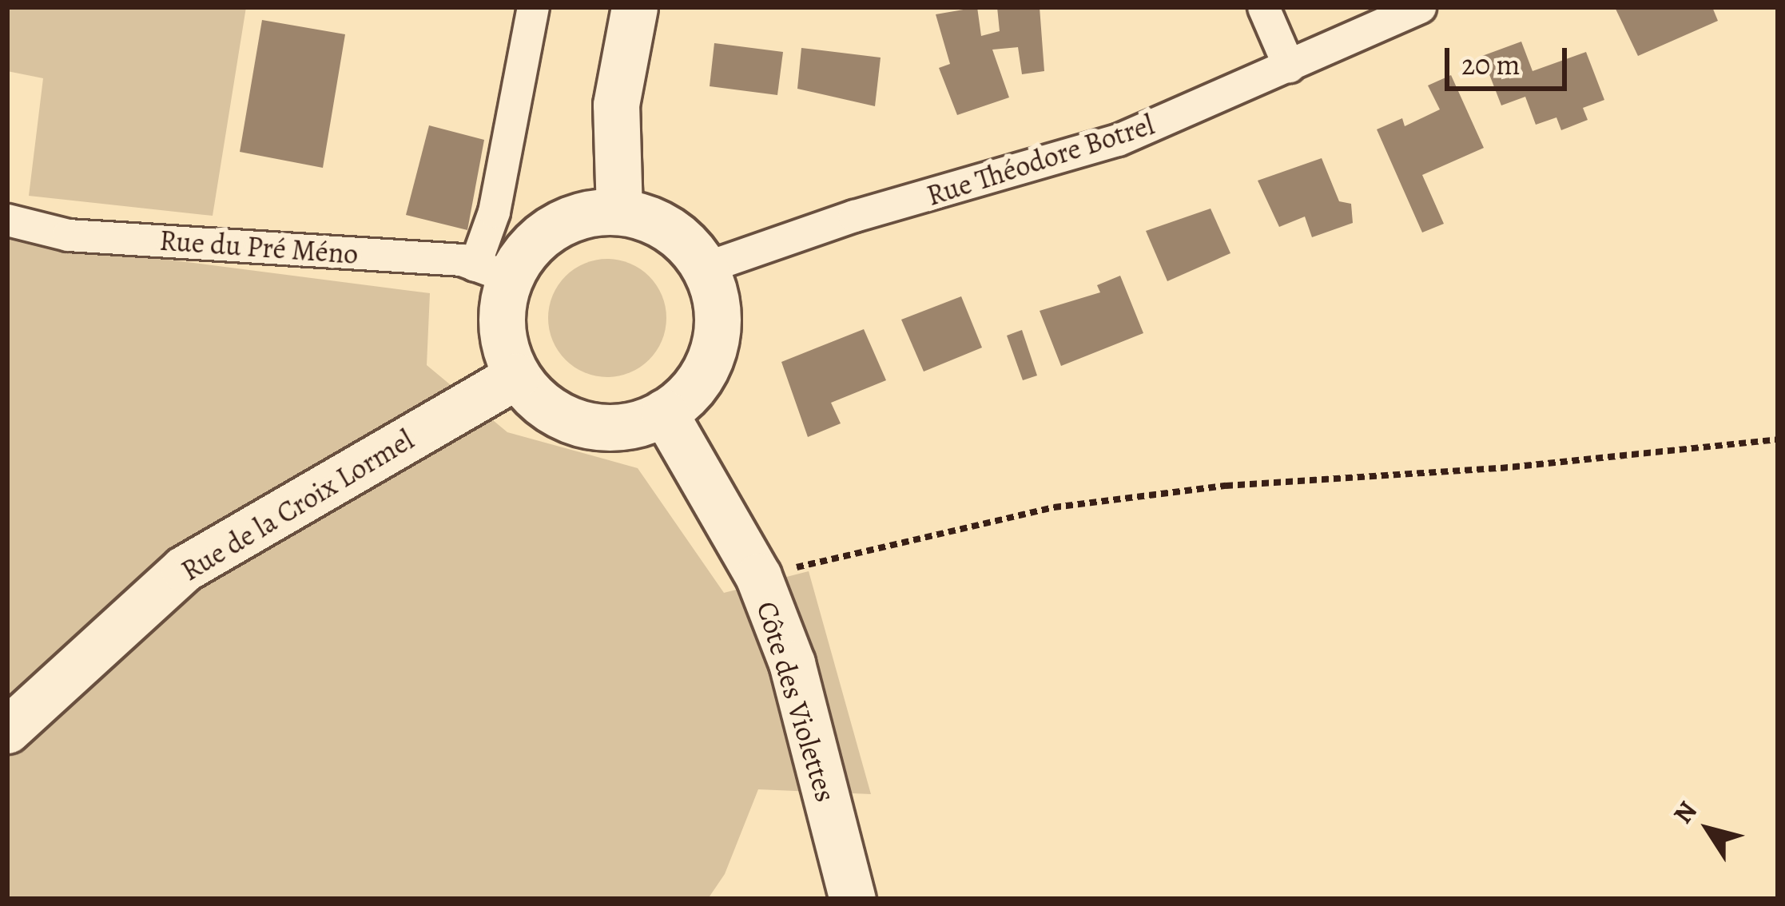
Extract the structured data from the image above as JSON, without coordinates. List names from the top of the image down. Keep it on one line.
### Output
{"streets":{"street":["Rue Théodore Botrel","Rue du Pré Méno","Rue de la Croix Lormel","Côte des Violettes"]},"crossings":[["Rue Théodore Botrel","Rue du Pré Méno"],["Rue Théodore Botrel","Rue de la Croix Lormel"],["Rue Théodore Botrel","Côte des Violettes"],["Rue du Pré Méno","Rue de la Croix Lormel"],["Rue du Pré Méno","Côte des Violettes"],["Rue de la Croix Lormel","Côte des Violettes"]],"scale_bar":"20 m","north":"top left"}
